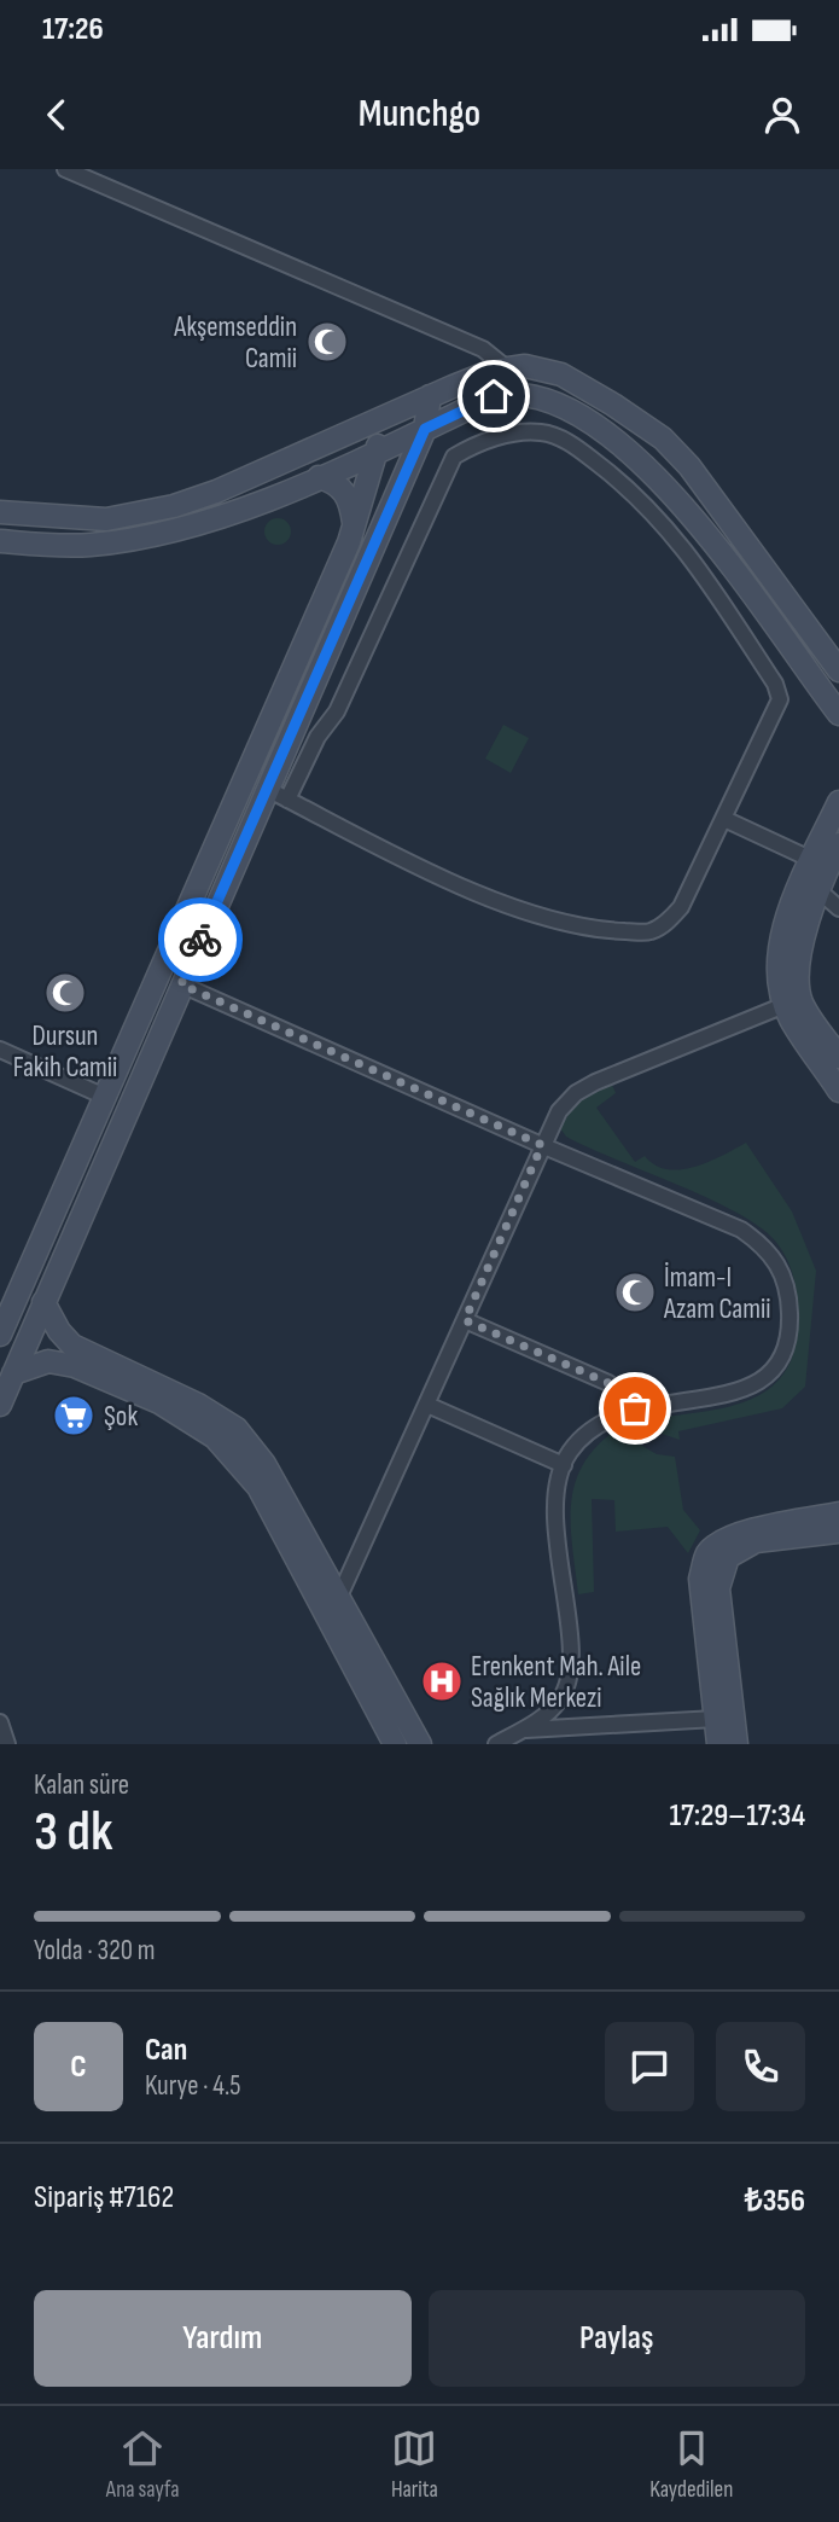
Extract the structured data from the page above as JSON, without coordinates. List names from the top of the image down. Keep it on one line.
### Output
{"places":{"mosque":["Akşemseddin Camii","Dursun Fakih Camii","İmam-I Azam Camii"],"supermarket":["Şok"],"hospital":["Erenkent Mah. Aile Sağlık Merkezi"]},"page":{"status":"17:26","header":"Munchgo","heading":["3 dk","Kalan süre","17:29–17:34"],"panel":["Can","Kurye · 4.5","Sipariş #7162","₺356"],"bar":"Yolda · 320 m","round":"C","buttons":["Yardım","Paylaş"],"tabs":["Ana sayfa","Harita","Kaydedilen"]}}
